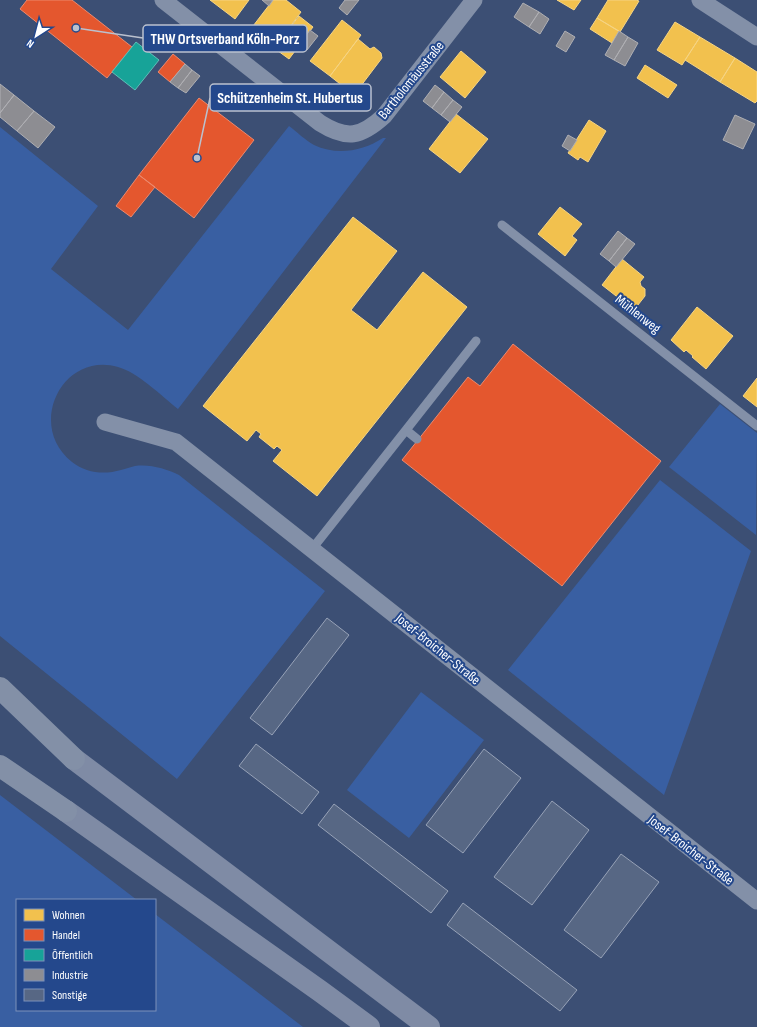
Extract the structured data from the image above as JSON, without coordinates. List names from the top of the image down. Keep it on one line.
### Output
{"streets":{"street":["Bartholomäusstraße","Josef-Broicher-Straße"],"lane":["Mühlenweg"]},"places":["THW Ortsverband Köln-Porz","Schützenheim St. Hubertus"],"legend":["Wohnen","Handel","Öffentlich","Industrie","Sonstige"],"north":"bottom left"}
